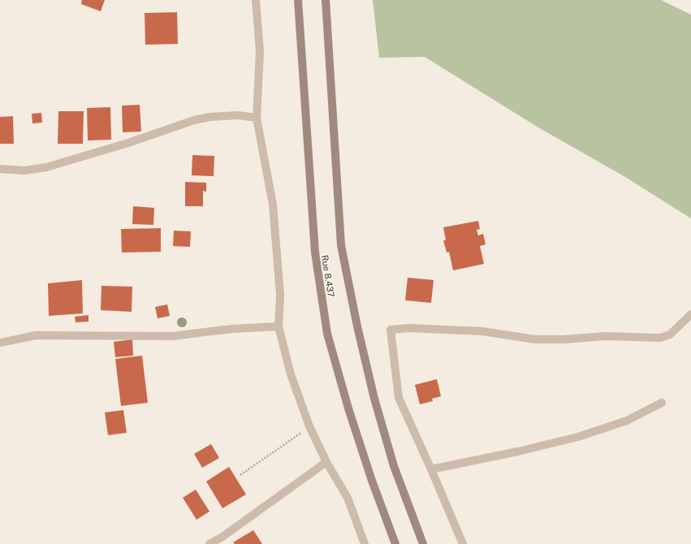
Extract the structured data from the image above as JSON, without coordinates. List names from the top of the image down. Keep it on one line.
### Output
{"streets":{"main road":["Rue 8.437"]}}
